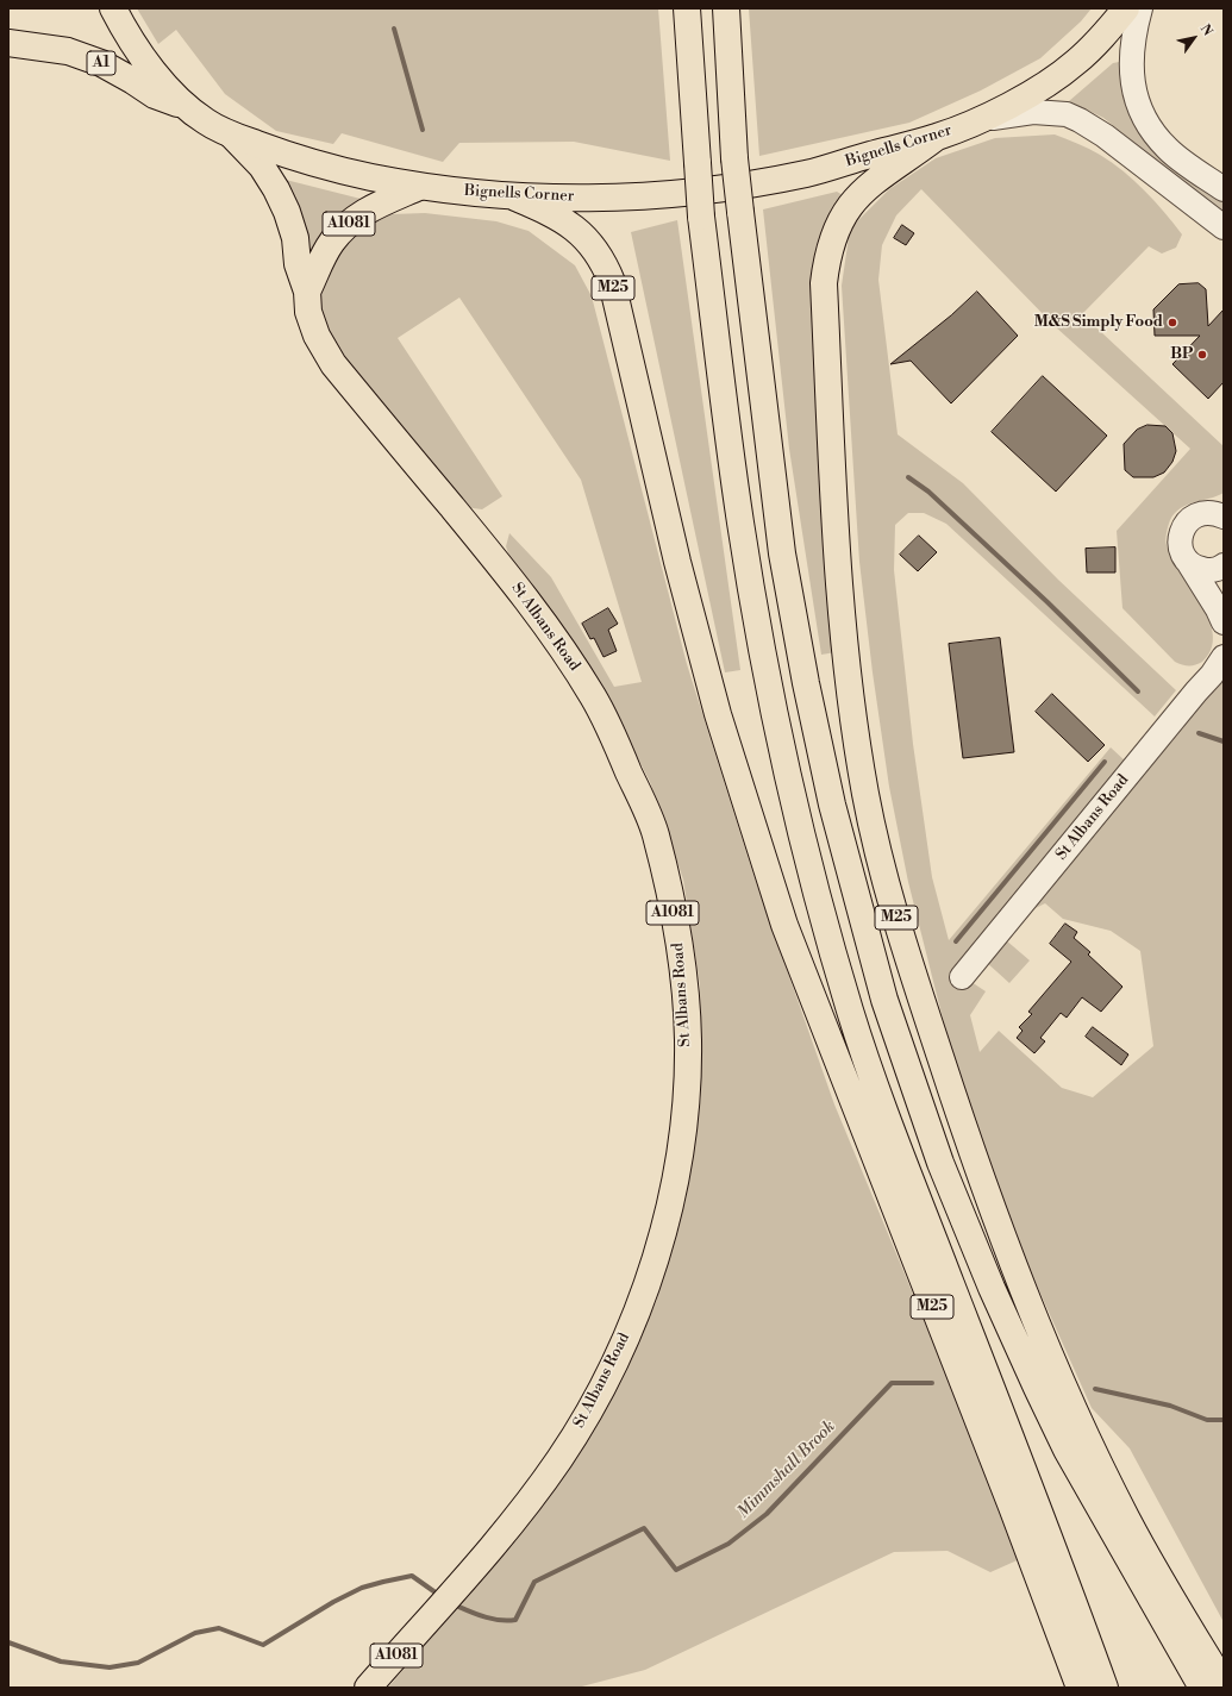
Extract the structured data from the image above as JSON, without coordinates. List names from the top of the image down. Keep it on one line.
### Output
{"streets":{"main road":["A1","Bignells Corner","A1081","M25","St Albans Road"]},"crossings":[["A1","Bignells Corner"],["Bignells Corner","A1081"],["Bignells Corner","M25"],["Bignells Corner","St Albans Road"],["A1081","St Albans Road"]],"water":["Mimmshall Brook"],"places":["M&S Simply Food","BP"],"north":"top right"}
